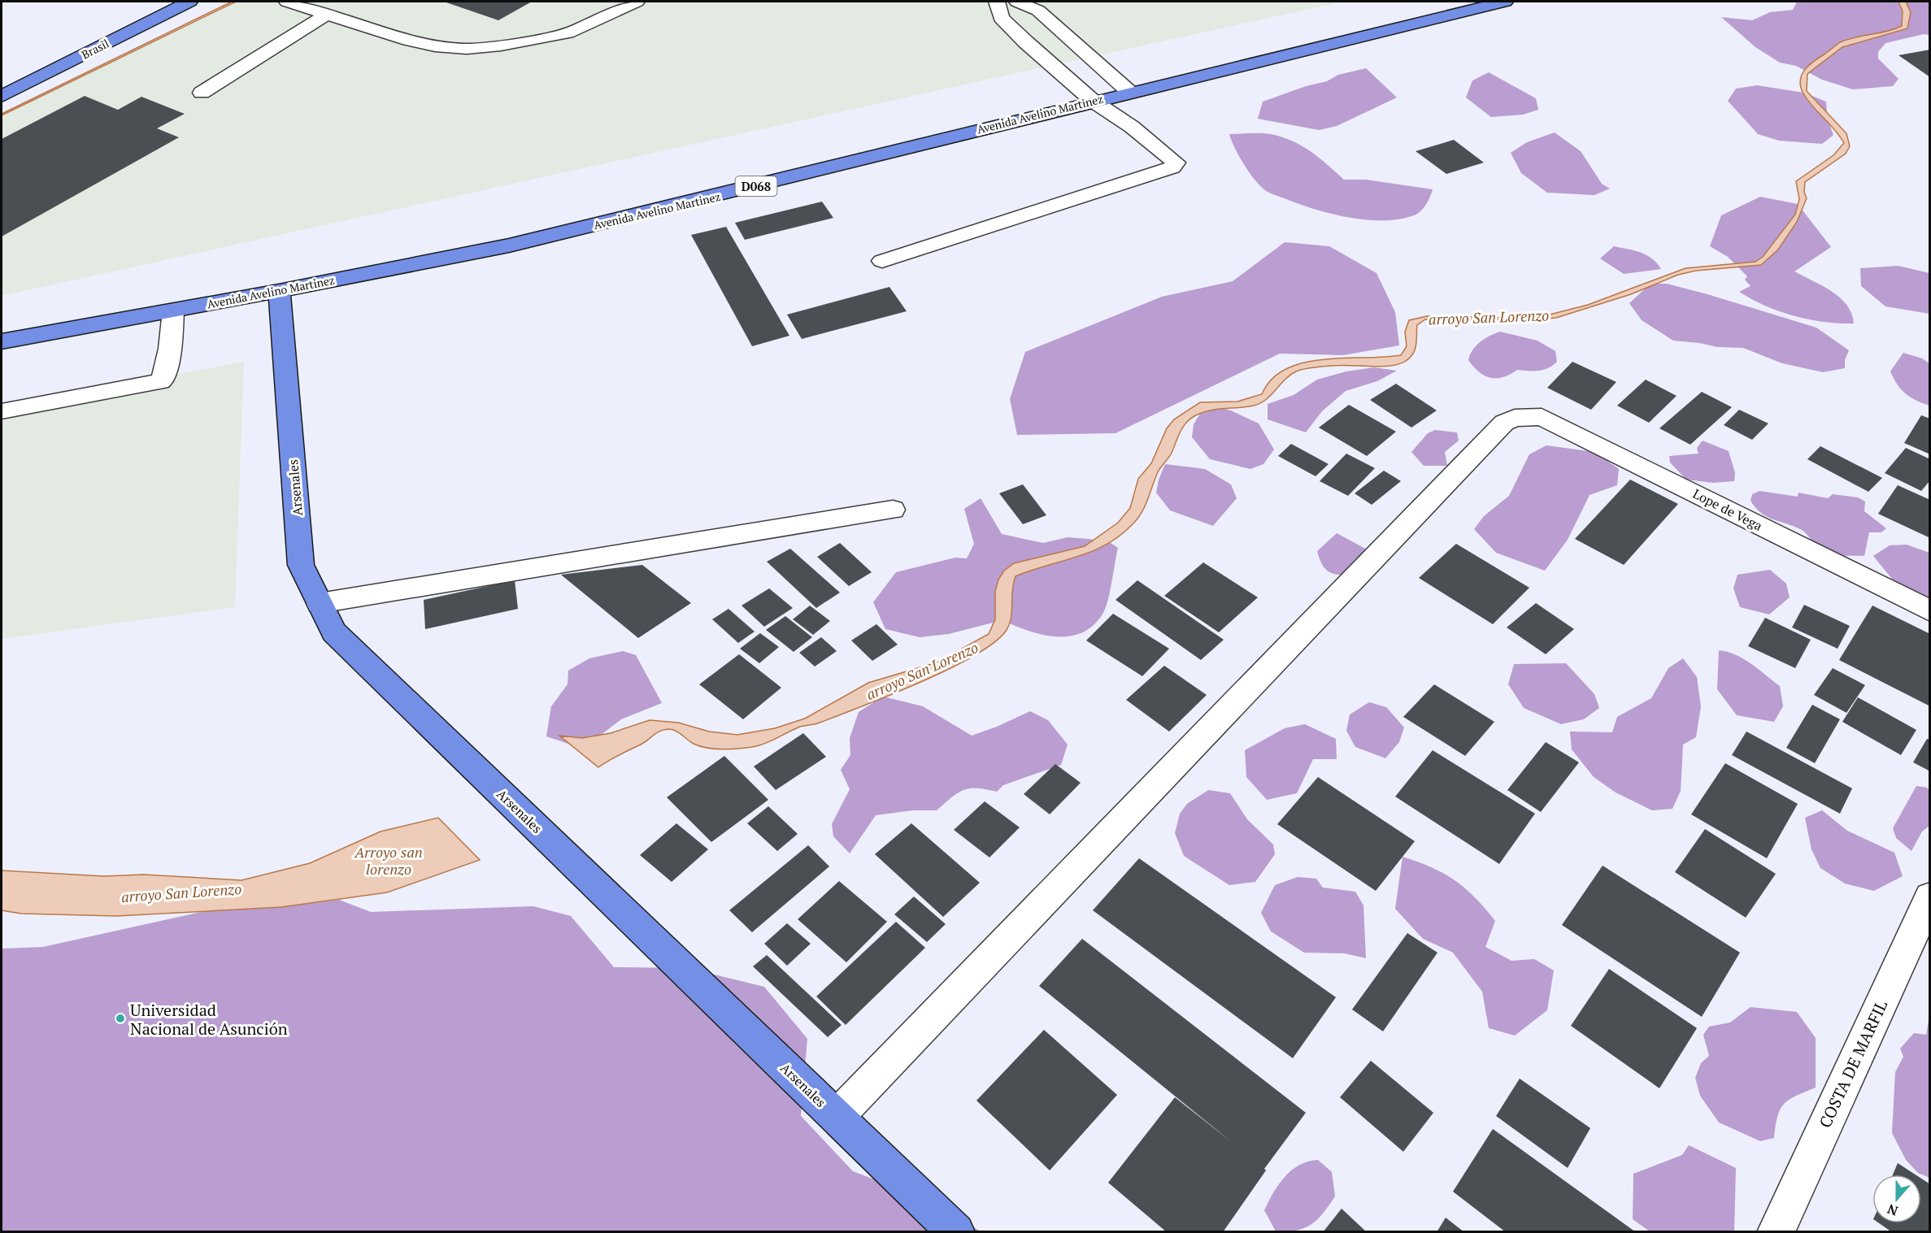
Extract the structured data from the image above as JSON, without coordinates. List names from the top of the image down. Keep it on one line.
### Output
{"streets":{"main road":["Brasil","Avenida Avelino Martinez","D068","Arsenales"],"street":["Lope de Vega","COSTA DE MARFIL"]},"crossings":[["Avenida Avelino Martinez","Arsenales"],["Arsenales","Lope de Vega"]],"water":["arroyo San Lorenzo","Arroyo san lorenzo"],"places":["Universidad Nacional de Asunción"],"north":"bottom"}
